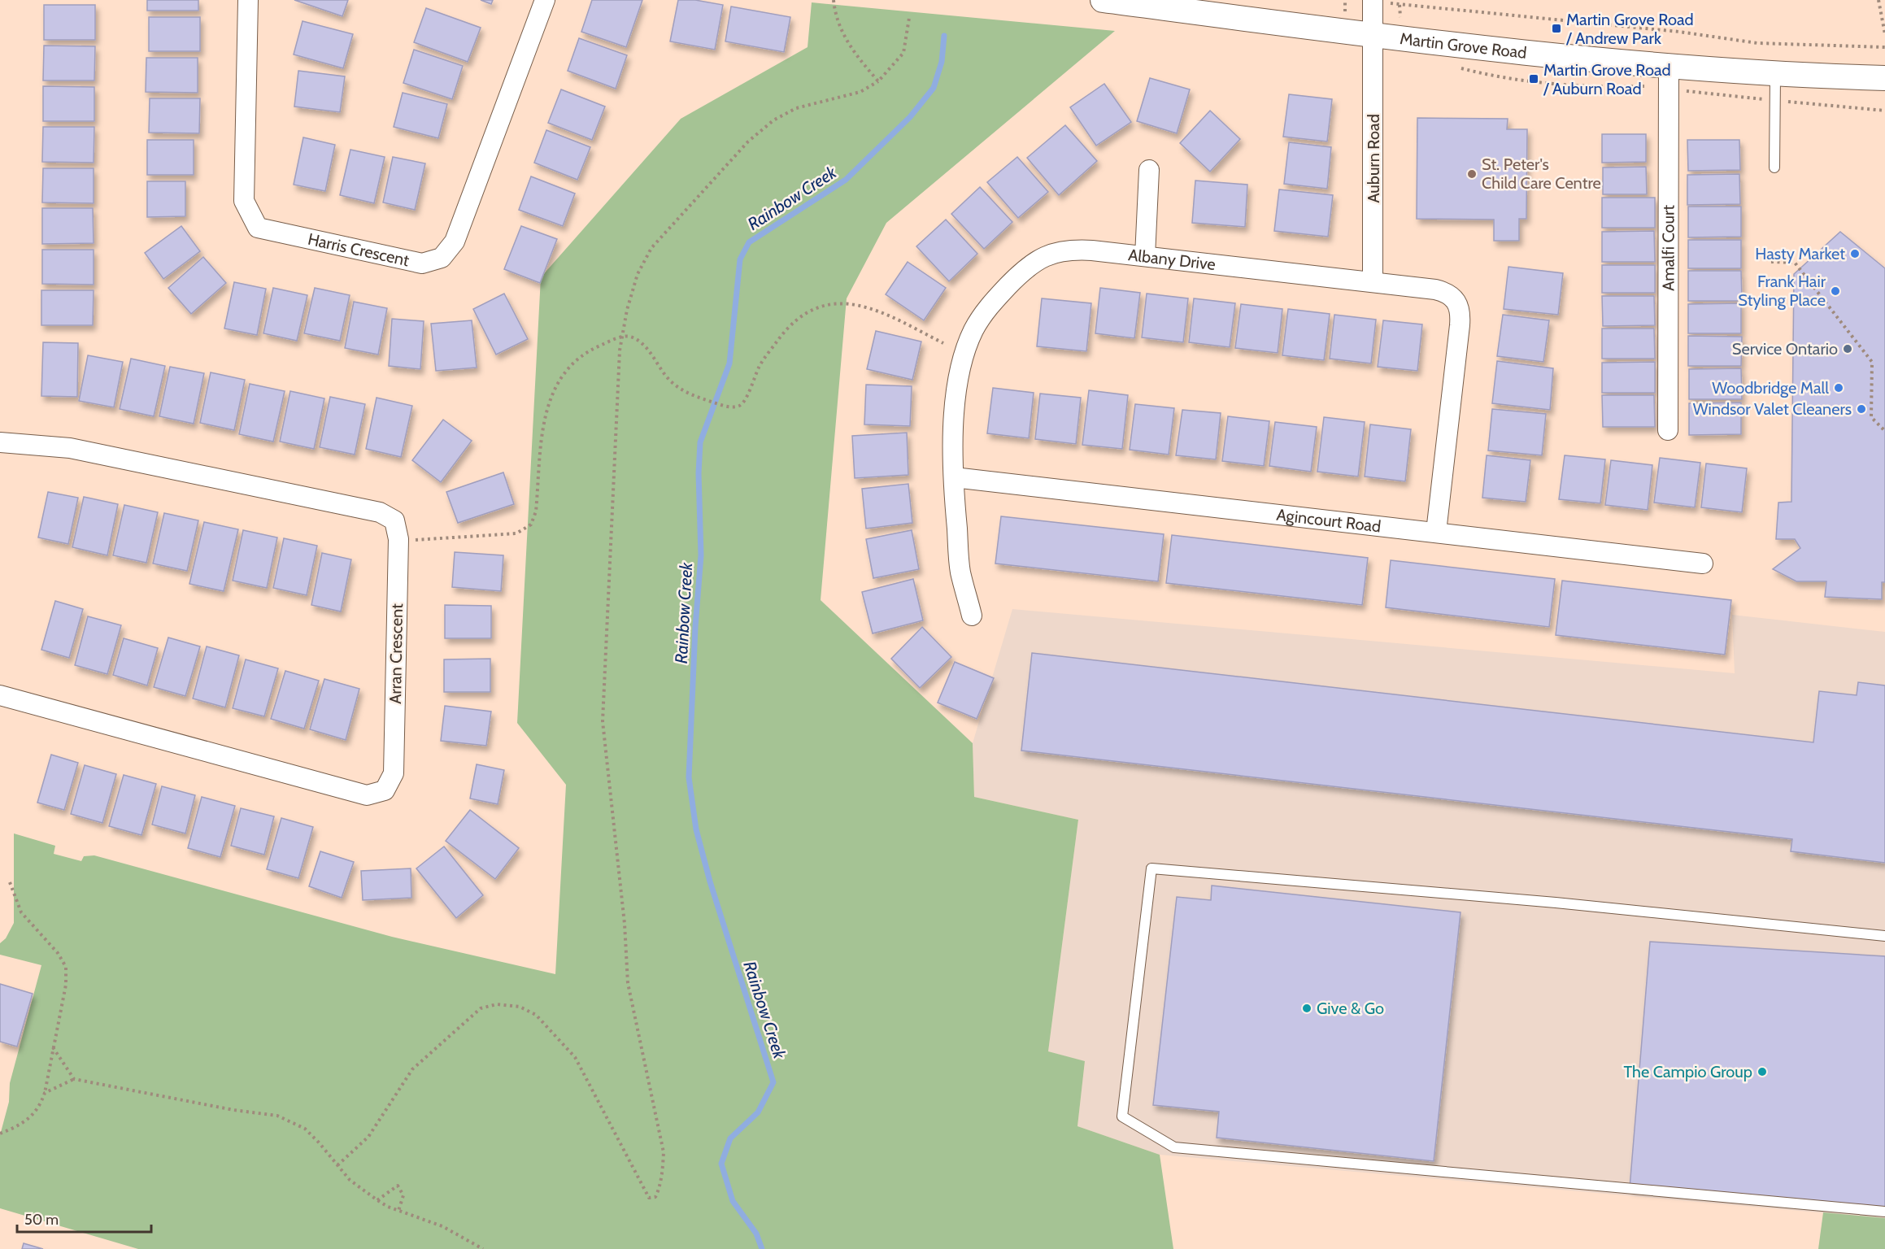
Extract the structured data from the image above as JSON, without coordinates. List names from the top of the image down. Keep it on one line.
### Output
{"streets":{"street":["Martin Grove Road","Auburn Road","Amalfi Court","Harris Crescent","Albany Drive","Agincourt Road","Arran Crescent"]},"crossings":[["Martin Grove Road","Auburn Road"],["Martin Grove Road","Amalfi Court"],["Auburn Road","Albany Drive"],["Albany Drive","Agincourt Road"]],"water":["Rainbow Creek"],"places":{"transit":["Martin Grove Road / Andrew Park","Martin Grove Road / Auburn Road"],"other":["St. Peter's Child Care Centre","Hasty Market","Frank Hair Styling Place","Service Ontario","Woodbridge Mall","Windsor Valet Cleaners","Give & Go","The Campio Group"]},"scale_bar":"50 m"}
